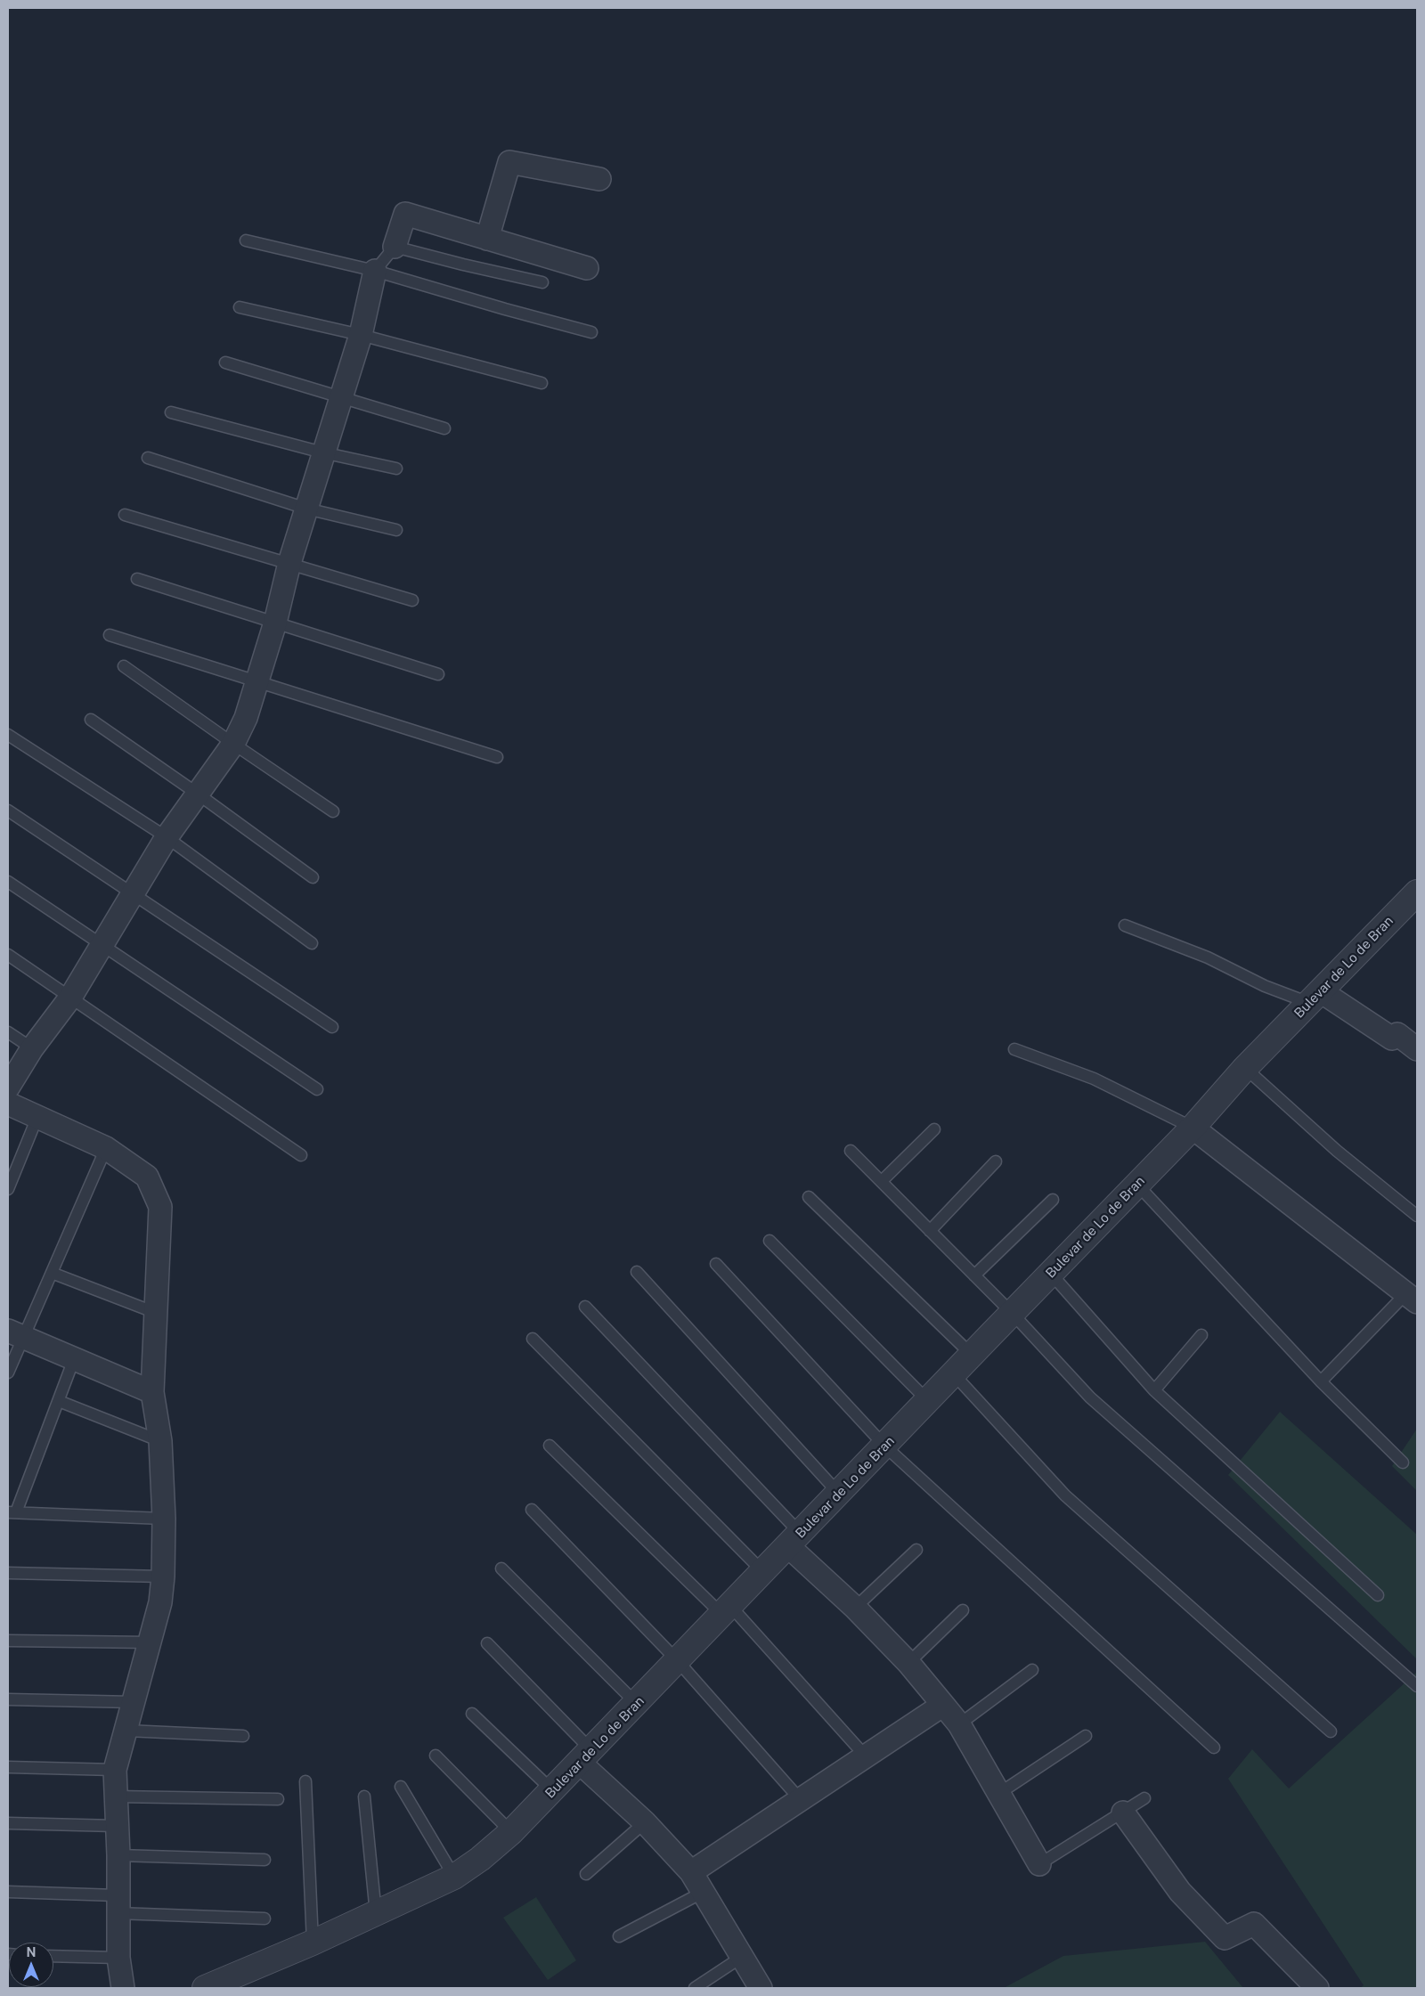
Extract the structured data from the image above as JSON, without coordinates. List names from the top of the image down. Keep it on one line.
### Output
{"streets":{"street":["Bulevar de Lo de Bran"]},"north":"top"}
